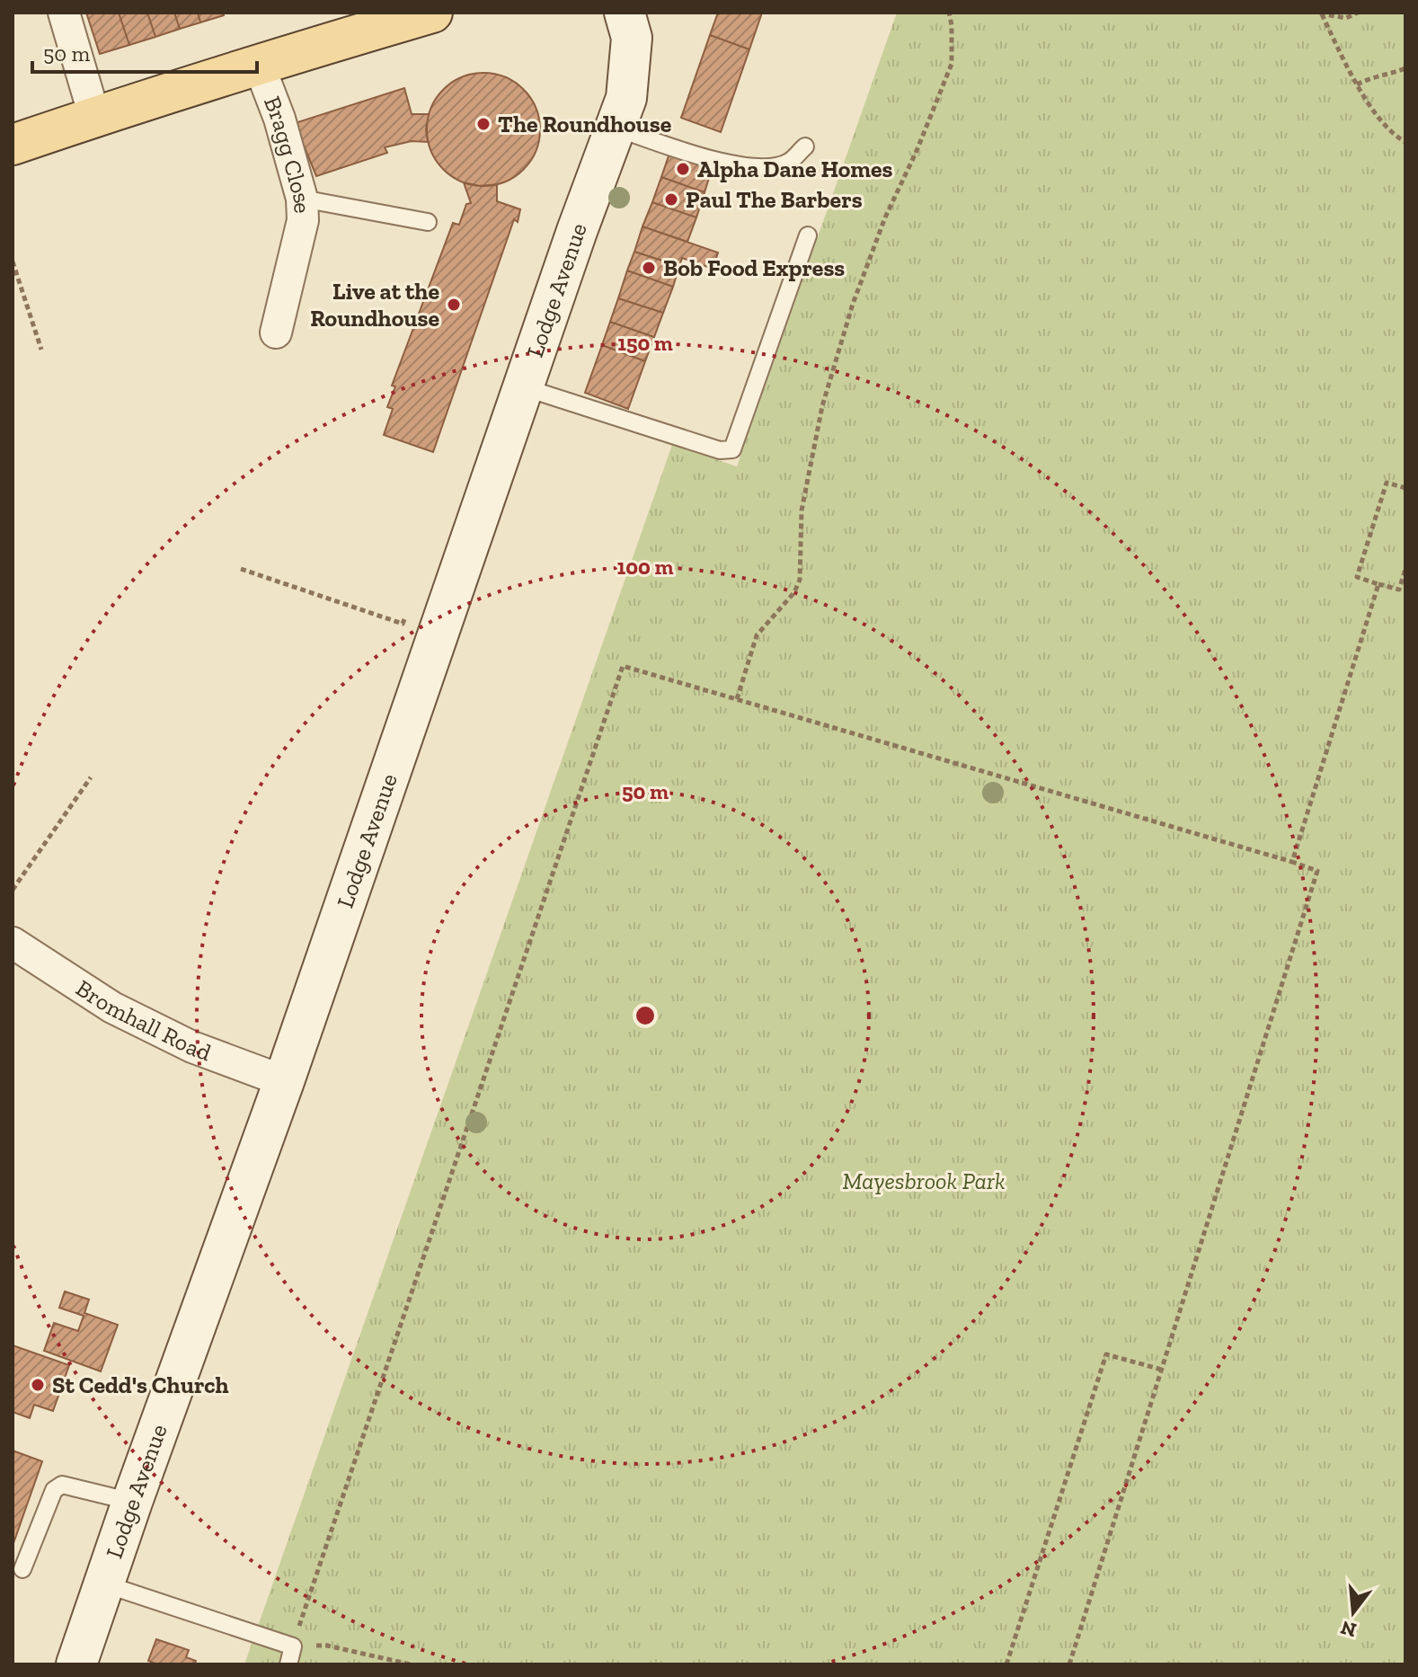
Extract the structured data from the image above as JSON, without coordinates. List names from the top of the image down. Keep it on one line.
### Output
{"streets":{"street":["Bragg Close","Lodge Avenue","Bromhall Road"]},"crossings":[["Lodge Avenue","Bromhall Road"]],"parks":["Mayesbrook Park"],"places":["The Roundhouse","Alpha Dane Homes","Paul The Barbers","Bob Food Express","Live at the Roundhouse","St Cedd's Church"],"scale_bar":"50 m","north":"bottom","rings":["150 m","100 m","50 m"]}
